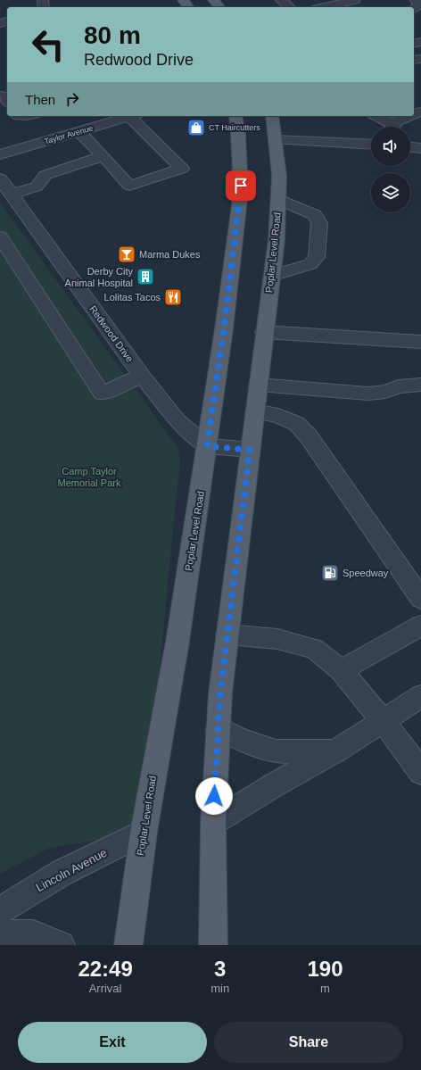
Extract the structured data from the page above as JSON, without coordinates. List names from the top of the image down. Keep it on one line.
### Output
{"streets":{"main road":["Poplar Level Road"],"street":["Taylor Avenue","Redwood Drive","Lincoln Avenue"]},"crossings":[["Poplar Level Road","Redwood Drive"],["Poplar Level Road","Lincoln Avenue"]],"parks":["Camp Taylor Memorial Park"],"places":{"shop":["CT Haircutters"],"bar":["Marma Dukes"],"building":["Derby City Animal Hospital"],"restaurant":["Lolitas Tacos"],"fuel station":["Speedway"]},"page":{"turn":["80 m","Redwood Drive"],"then":"Then","eta":["22:49","Arrival","3","min","190","m"],"buttons":["Exit","Share"]}}
